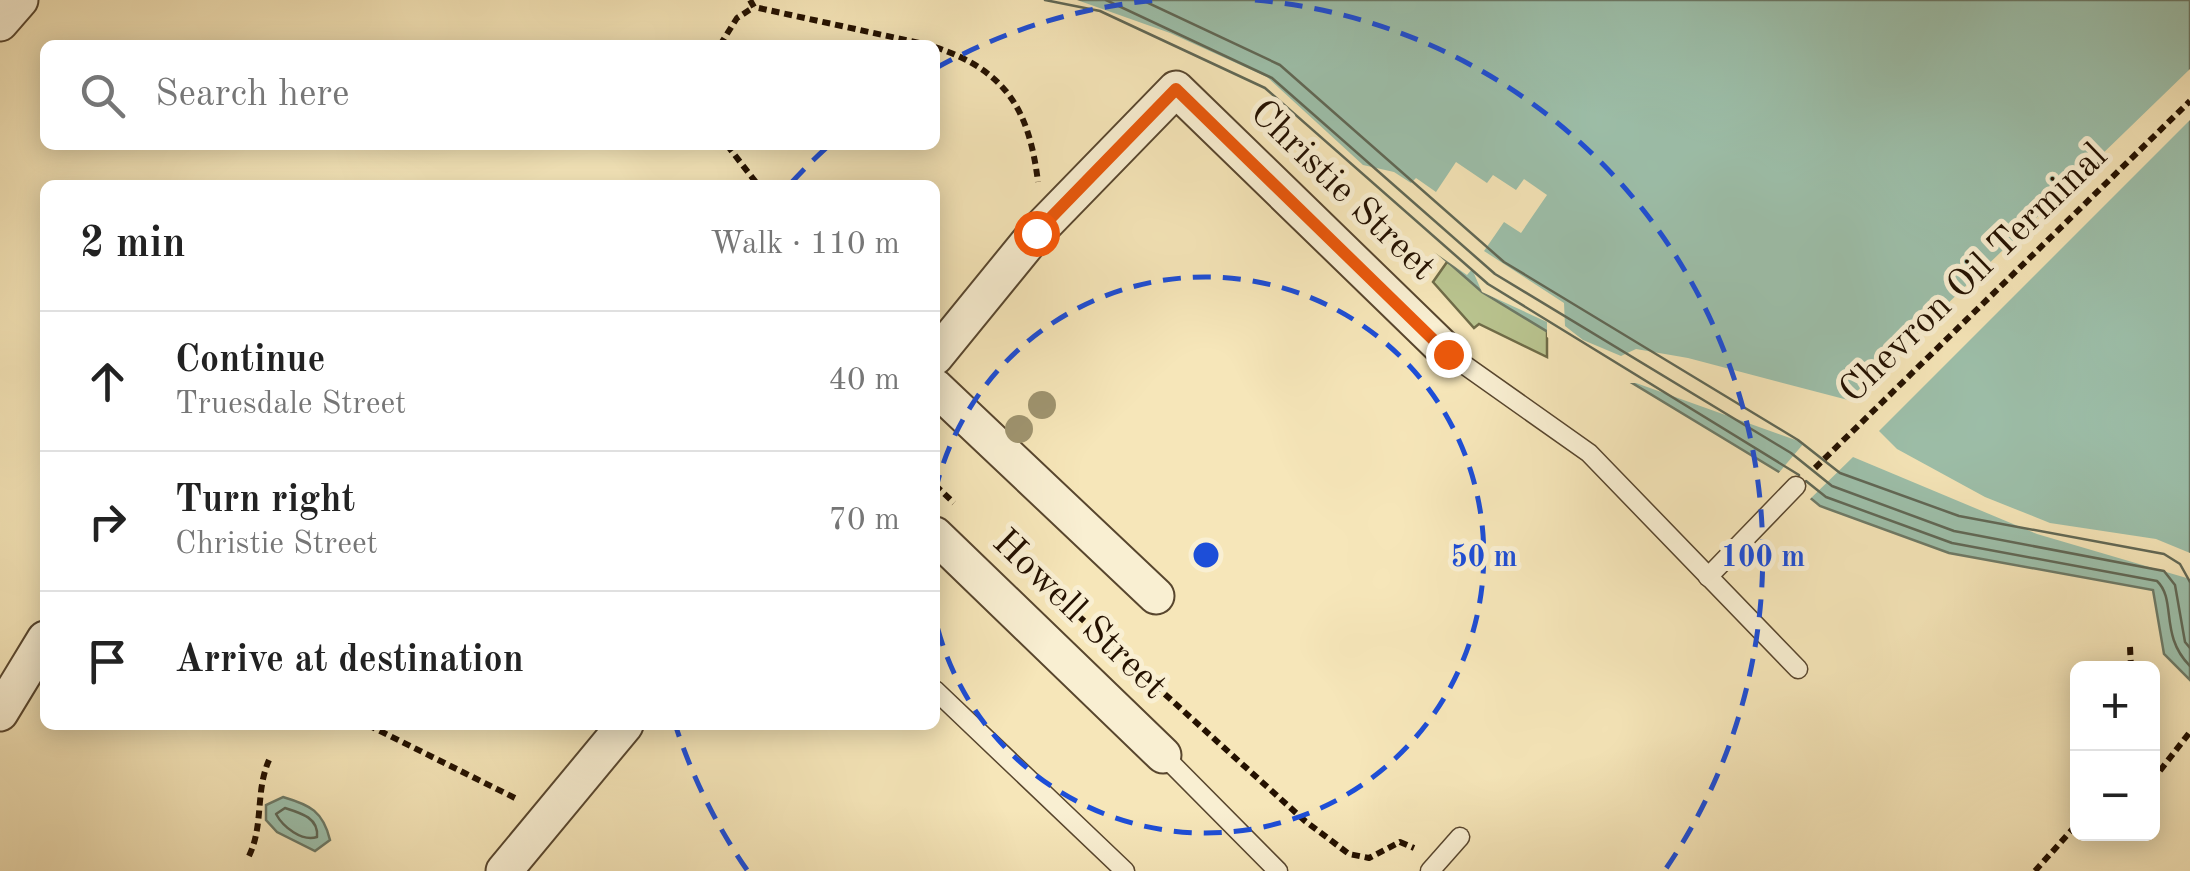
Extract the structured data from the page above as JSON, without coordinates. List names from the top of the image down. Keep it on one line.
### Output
{"streets":{"street":["Christie Street","Howell Street"],"path":["Chevron Oil Terminal"]},"page":{"search":"Search here","heading":["2 min","Walk · 110 m"],"list":[["Continue","Truesdale Street","40 m"],["Turn right","Christie Street","70 m"],"Arrive at destination"],"map_buttons":["+","−"]},"rings":["50 m","100 m"]}
